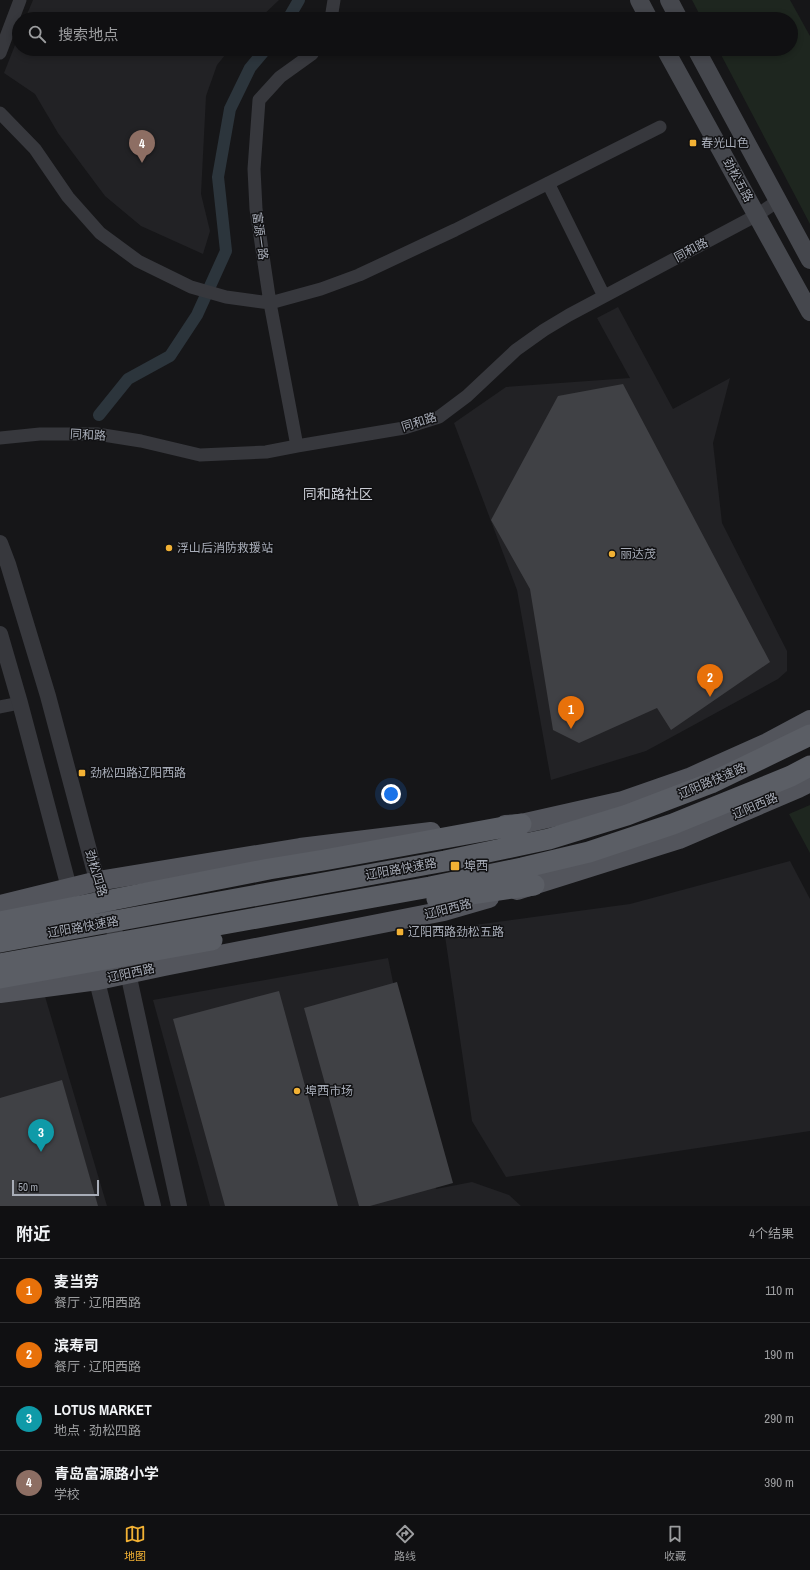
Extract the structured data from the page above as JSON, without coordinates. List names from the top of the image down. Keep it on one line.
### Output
{"streets":{"highway":["辽阳路快速路"],"main road":["劲松五路","辽阳西路"],"street":["富源一路","同和路","劲松四路"]},"crossings":[["劲松五路","同和路"],["富源一路","同和路"],["辽阳西路","劲松四路"]],"districts":["同和路社区"],"places":{"transit":["春光山色","劲松四路辽阳西路","埠西","辽阳西路劲松五路"],"other":["浮山后消防救援站","丽达茂","埠西市场"]},"scale_bar":"50 m","page":{"search":"搜索地点","pins":["4","2","1","3"],"scale":"50 m","heading":["附近","4个结果"],"list":[{"mark":"1","name":"麦当劳","note":"餐厅 · 辽阳西路","value":"110 m"},{"mark":"2","name":"滨寿司","note":"餐厅 · 辽阳西路","value":"190 m"},{"mark":"3","name":"LOTUS MARKET","note":"地点 · 劲松四路","value":"290 m"},{"mark":"4","name":"青岛富源路小学","note":"学校","value":"390 m"}],"nav":["地图","路线","收藏"]}}
